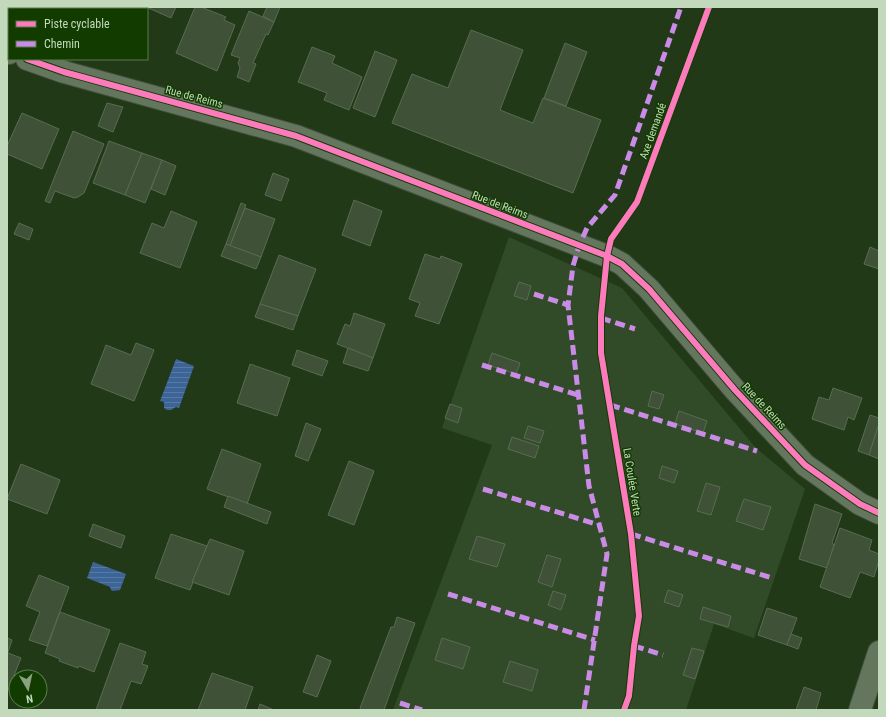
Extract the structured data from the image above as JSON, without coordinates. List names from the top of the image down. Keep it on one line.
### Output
{"streets":{"street":["Rue de Reims"],"cycle path":["Axe demandé"]},"legend":["Piste cyclable","Chemin"],"north":"bottom"}
